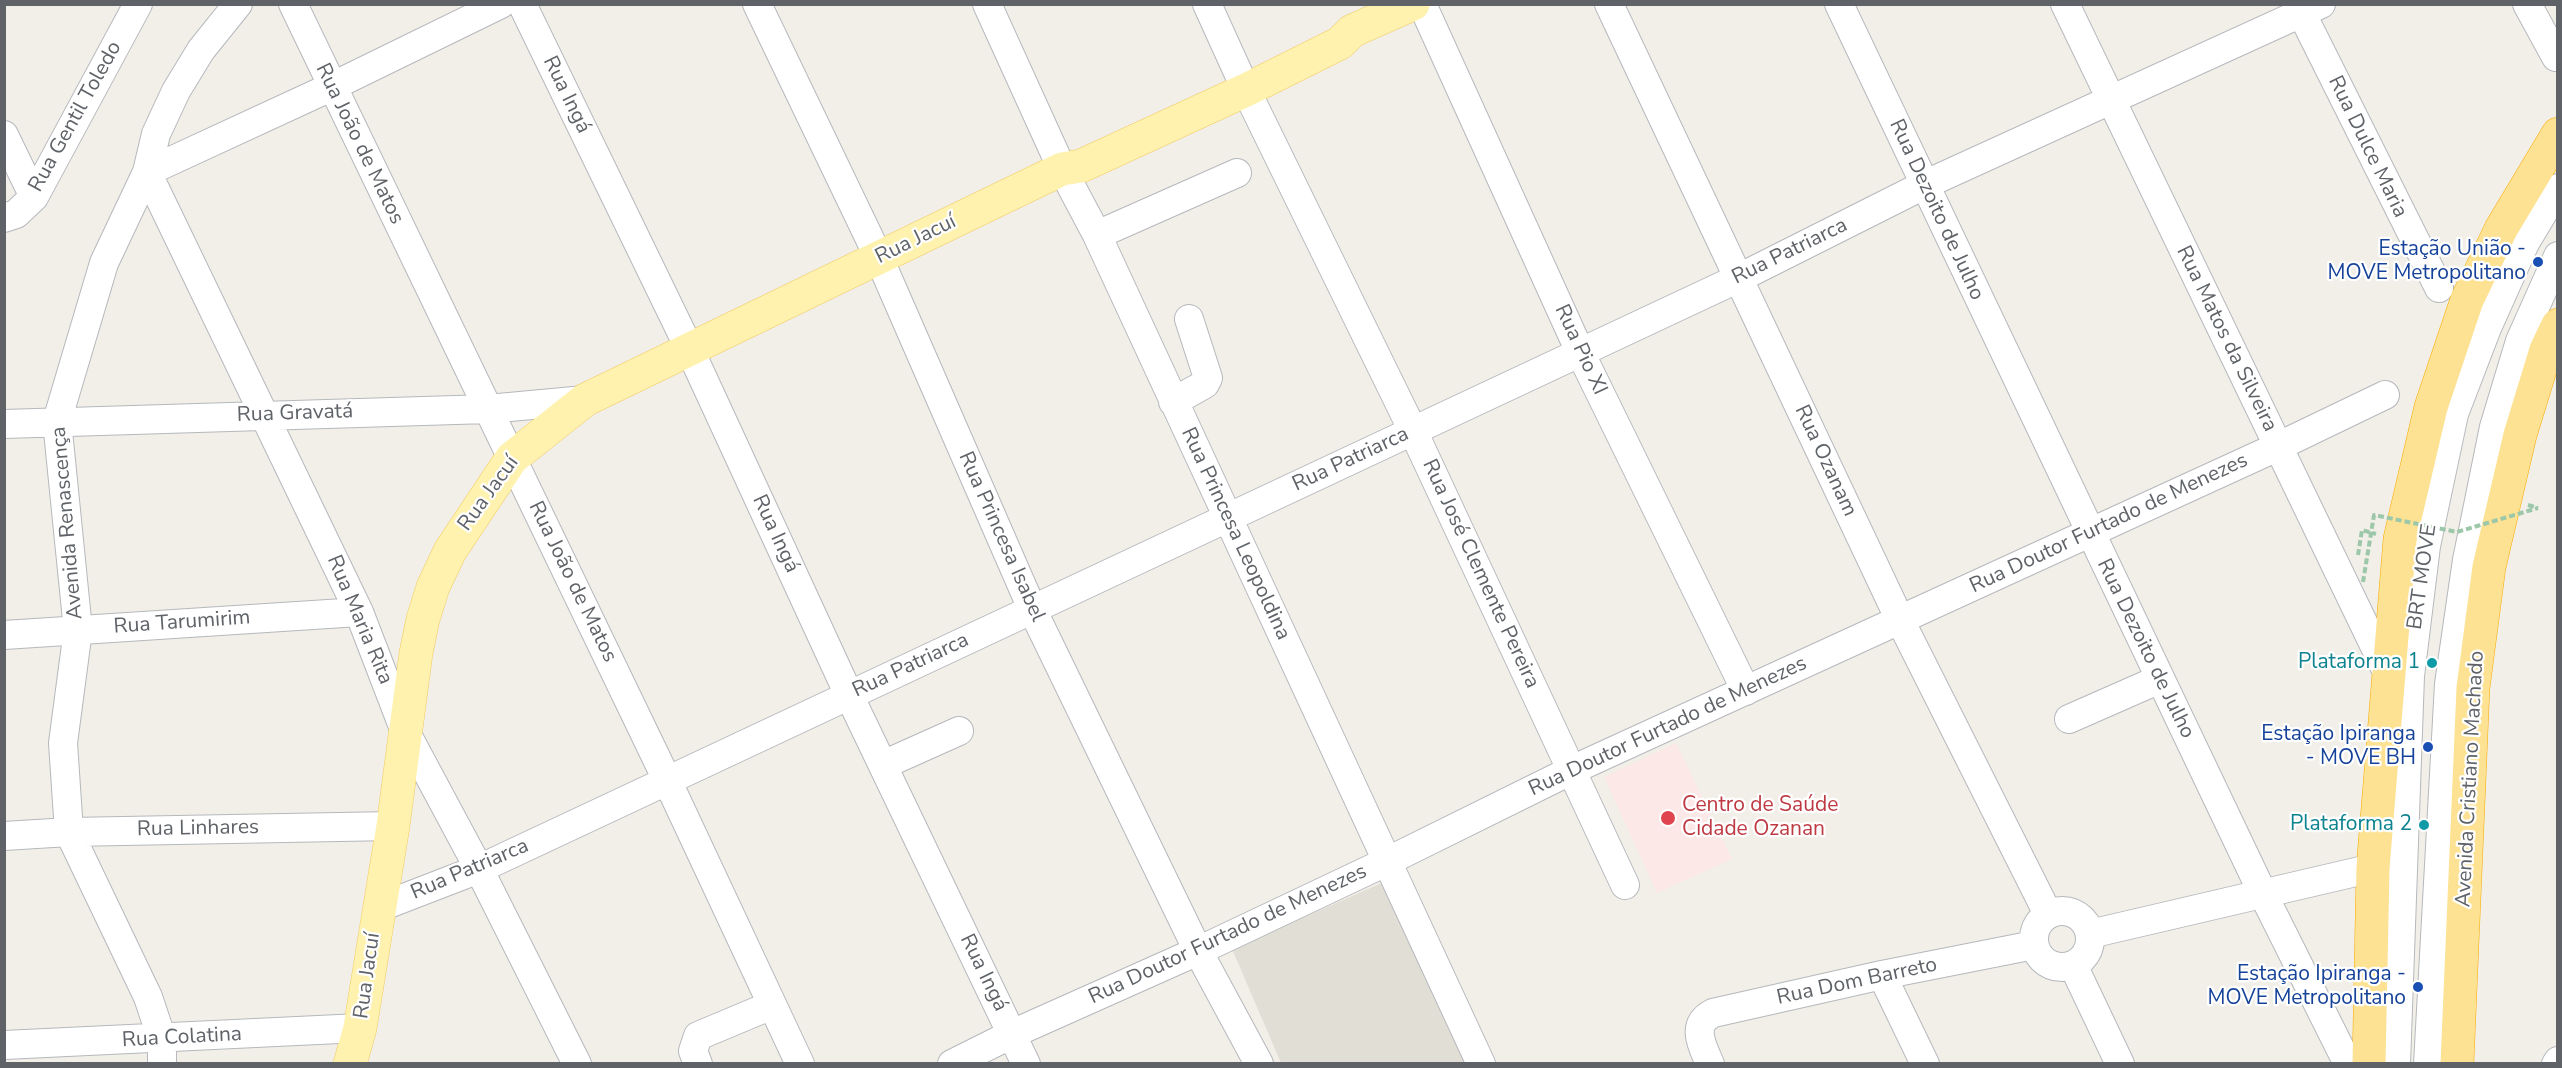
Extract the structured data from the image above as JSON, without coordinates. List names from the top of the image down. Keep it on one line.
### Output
{"streets":{"highway":["Avenida Cristiano Machado"],"main road":["Rua Jacuí"],"street":["Rua Ingá","Rua Gentil Toledo","Rua João de Matos","Rua Dulce Maria","Rua Dezoito de Julho","Rua Patriarca","Rua Matos da Silveira","Rua Pio XI","Rua Gravatá","Rua Ozanam","Avenida Renascença","Rua Doutor Furtado de Menezes","Rua Princesa Leopoldina","Rua Princesa Isabel","Rua José Clemente Pereira","BRT MOVE","Rua Maria Rita","Rua Tarumirim","Rua Linhares","Rua Dom Barreto","Rua Colatina"]},"crossings":[["Rua Ingá","Rua Jacuí"],["Rua Ingá","Rua Patriarca"],["Rua Ingá","Rua Doutor Furtado de Menezes"],["Rua João de Matos","Rua Jacuí"],["Rua João de Matos","Rua Patriarca"],["Rua João de Matos","Rua Gravatá"],["Rua Dulce Maria","Rua Patriarca"],["Rua Dezoito de Julho","Rua Patriarca"],["Rua Dezoito de Julho","Rua Doutor Furtado de Menezes"],["Rua Jacuí","Rua Patriarca"],["Rua Jacuí","Rua Gravatá"],["Rua Jacuí","Rua Princesa Leopoldina"],["Rua Jacuí","Rua Princesa Isabel"],["Rua Jacuí","Rua José Clemente Pereira"],["Rua Jacuí","Rua Maria Rita"],["Rua Jacuí","Rua Linhares"],["Rua Jacuí","Rua Colatina"],["Rua Patriarca","Rua Matos da Silveira"],["Rua Patriarca","Rua Pio XI"],["Rua Patriarca","Rua Ozanam"],["Rua Patriarca","Rua Princesa Leopoldina"],["Rua Patriarca","Rua Princesa Isabel"],["Rua Patriarca","Rua José Clemente Pereira"],["Rua Patriarca","Rua Maria Rita"],["Rua Matos da Silveira","Rua Doutor Furtado de Menezes"],["Rua Pio XI","Rua Doutor Furtado de Menezes"],["Rua Gravatá","Avenida Renascença"],["Rua Gravatá","Rua Maria Rita"],["Rua Ozanam","Rua Doutor Furtado de Menezes"],["Rua Ozanam","Rua Dom Barreto"],["Avenida Renascença","Rua Maria Rita"],["Avenida Renascença","Rua Tarumirim"],["Avenida Renascença","Rua Linhares"],["Avenida Renascença","Rua Colatina"],["Rua Doutor Furtado de Menezes","Rua Princesa Leopoldina"],["Rua Doutor Furtado de Menezes","Rua Princesa Isabel"],["Rua Doutor Furtado de Menezes","Rua José Clemente Pereira"],["Rua Maria Rita","Rua Tarumirim"]],"places":["Estação União - MOVE Metropolitano","Plataforma 1","Estação Ipiranga - MOVE BH","Centro de Saúde Cidade Ozanan","Plataforma 2","Estação Ipiranga - MOVE Metropolitano"]}
